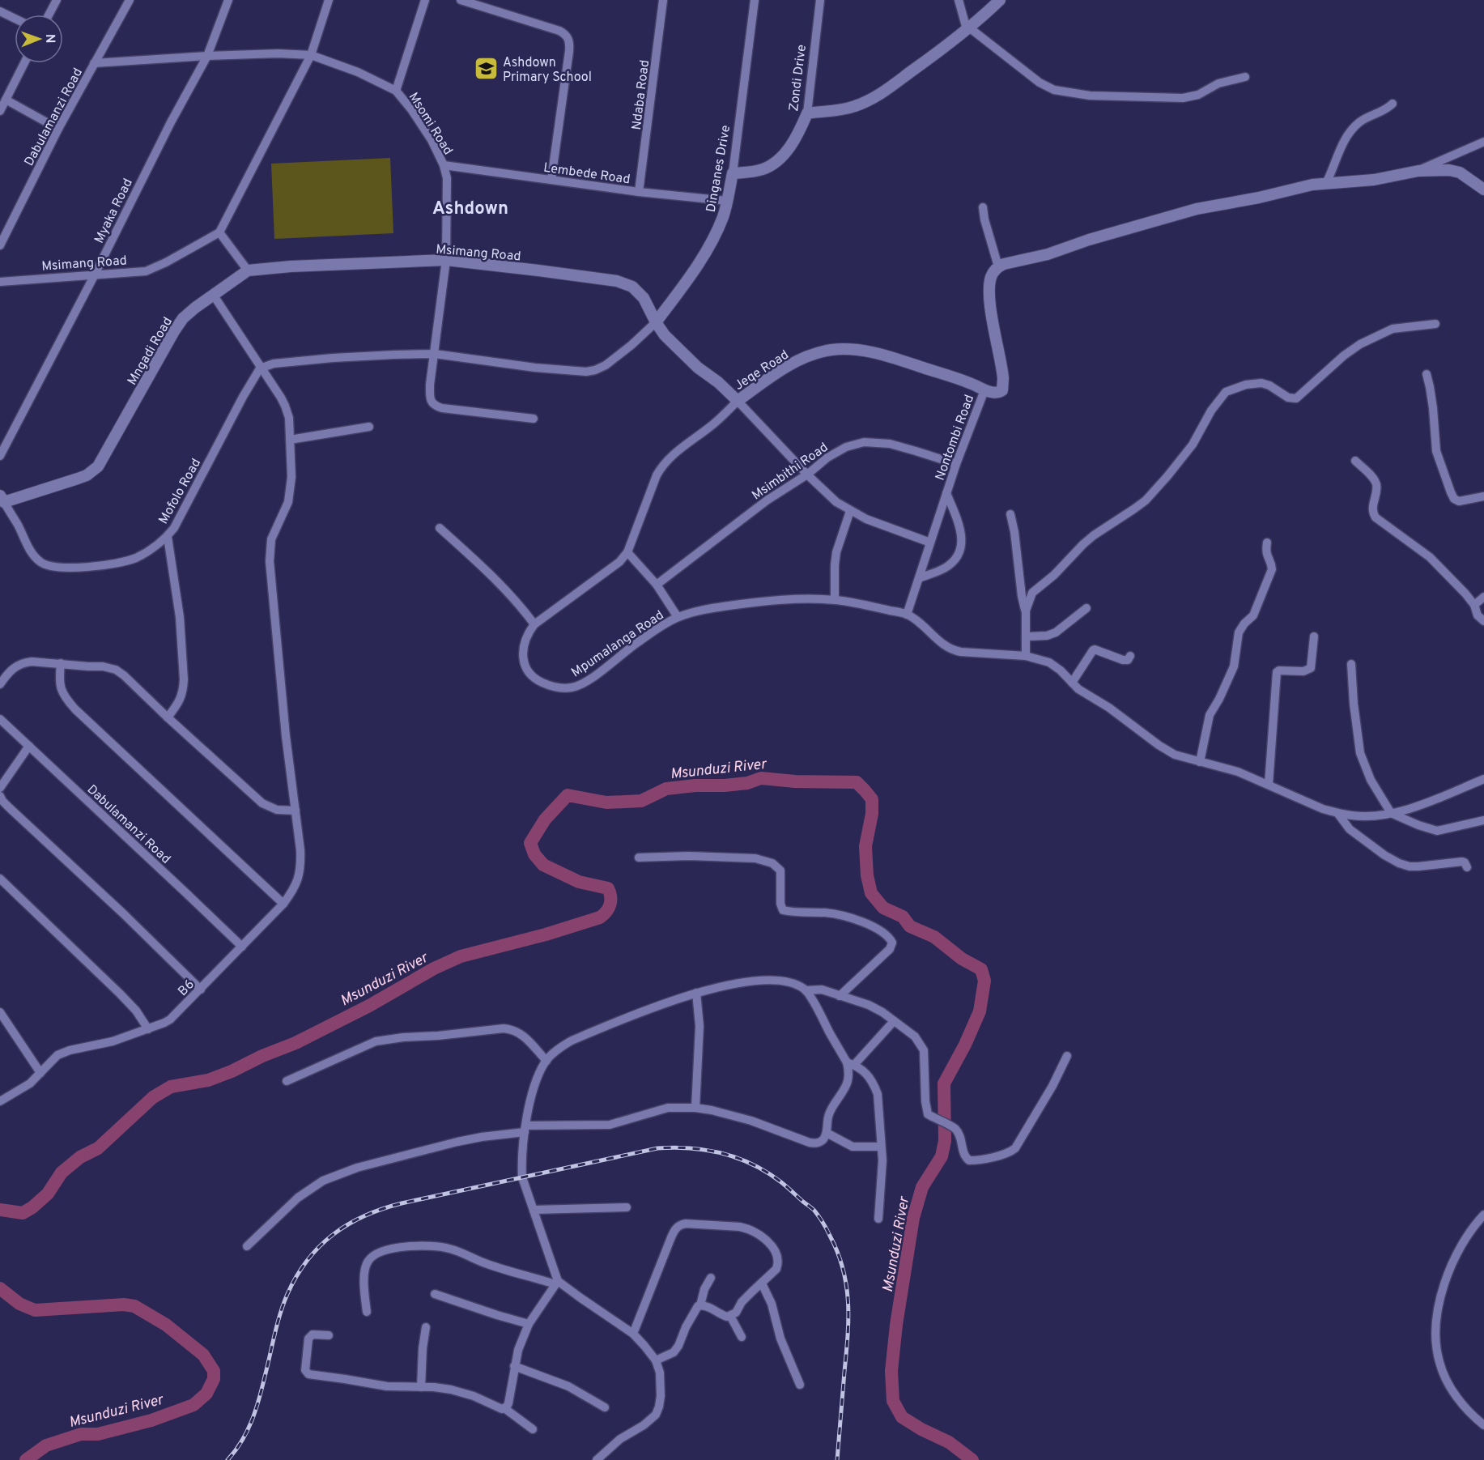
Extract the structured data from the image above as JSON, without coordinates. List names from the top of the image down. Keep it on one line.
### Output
{"streets":{"street":["Zondi Drive","Ndaba Road","Dabulamanzi Road","Msomi Road","Dinganes Drive","Lembede Road","Myaka Road","Msimang Road","Mngadi Road","Jeqe Road","Nontombi Road","Msimbithi Road","Mofolo Road","Mpumalanga Road","B6"]},"crossings":[["Zondi Drive","Dinganes Drive"],["Ndaba Road","Lembede Road"],["Dabulamanzi Road","Msomi Road"],["Dabulamanzi Road","B6"],["Msomi Road","Lembede Road"],["Msomi Road","Myaka Road"],["Msomi Road","Msimang Road"],["Dinganes Drive","Lembede Road"],["Dinganes Drive","Msimang Road"],["Myaka Road","Msimang Road"],["Msimang Road","Mngadi Road"],["Msimang Road","Jeqe Road"],["Mngadi Road","Mofolo Road"],["Mngadi Road","B6"],["Jeqe Road","Nontombi Road"],["Nontombi Road","Msimbithi Road"],["Nontombi Road","Mpumalanga Road"],["Mofolo Road","B6"]],"districts":["Ashdown"],"water":["Msunduzi River"],"places":{"school or university":["Ashdown Primary School"]},"north":"right"}
